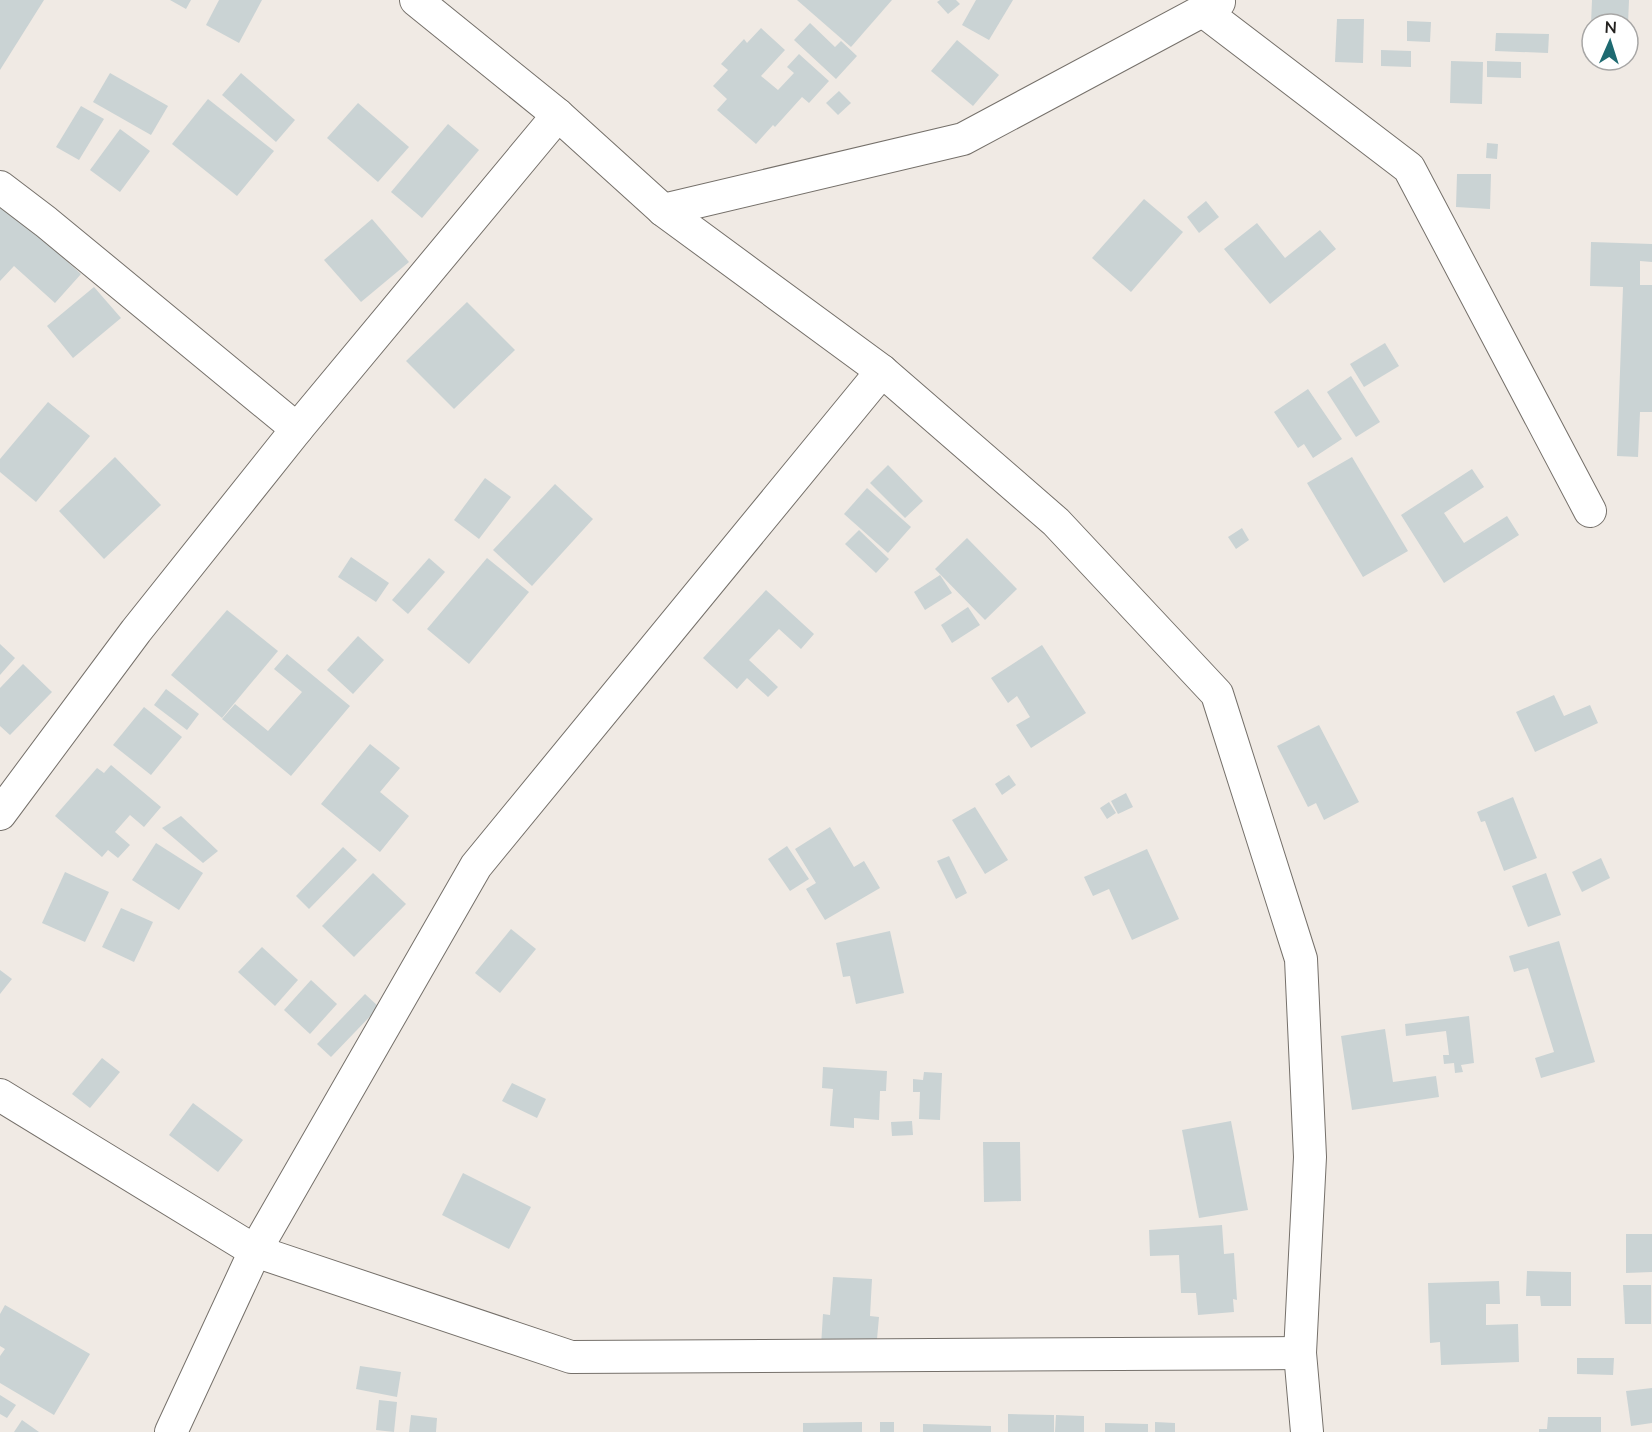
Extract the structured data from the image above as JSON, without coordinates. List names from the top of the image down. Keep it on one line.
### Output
{"north":"top"}
